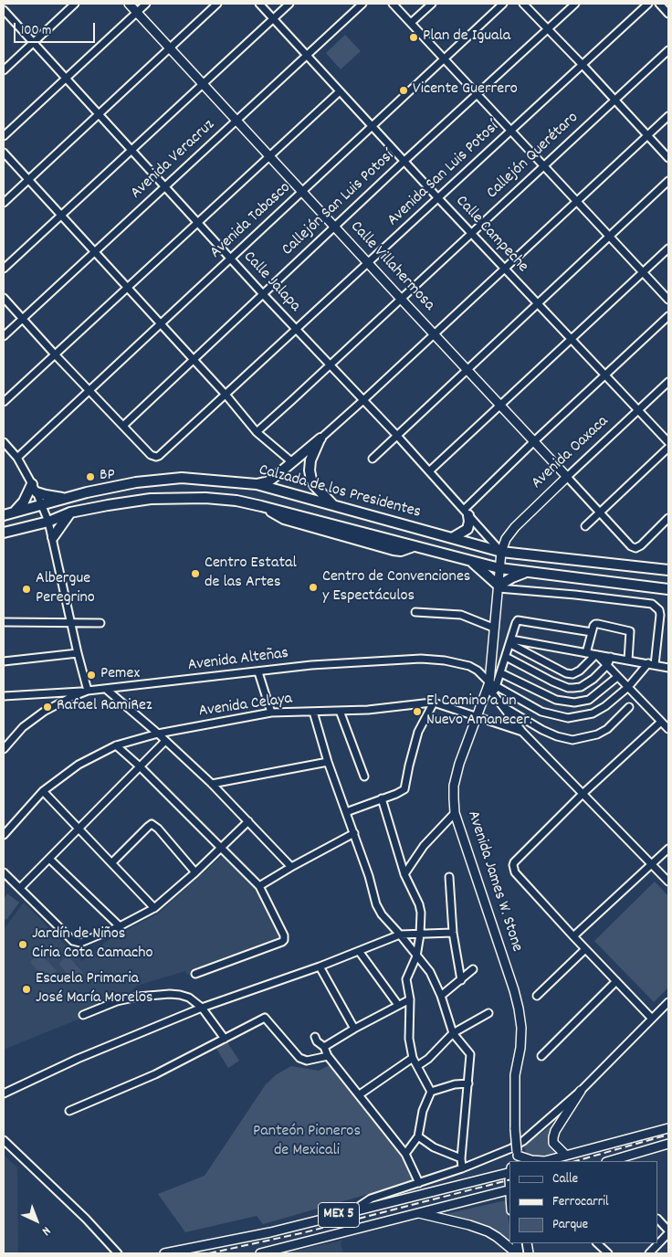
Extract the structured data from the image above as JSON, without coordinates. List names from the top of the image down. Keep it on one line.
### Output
{"streets":{"highway":["Calzada de los Presidentes"],"main road":["Calle Villahermosa","Avenida Oaxaca","Avenida James W. Stone","MEX 5"],"street":["Callejón Querétaro","Avenida Veracruz","Avenida San Luis Potosí","Callejón San Luis Potosí","Avenida Tabasco","Calle Campeche","Calle Jalapa","Avenida Alteñas","Avenida Celaya"]},"crossings":[["Callejón Querétaro","Calle Campeche"],["Callejón Querétaro","Calle Villahermosa"],["Callejón Querétaro","Calle Jalapa"],["Avenida Veracruz","Calle Campeche"],["Avenida Veracruz","Calle Villahermosa"],["Avenida Veracruz","Calle Jalapa"],["Avenida San Luis Potosí","Callejón San Luis Potosí"],["Avenida San Luis Potosí","Calle Campeche"],["Avenida San Luis Potosí","Calle Villahermosa"],["Avenida San Luis Potosí","Calle Jalapa"],["Callejón San Luis Potosí","Calle Campeche"],["Callejón San Luis Potosí","Calle Villahermosa"],["Callejón San Luis Potosí","Calle Jalapa"],["Avenida Tabasco","Calle Campeche"],["Avenida Tabasco","Calle Villahermosa"],["Avenida Tabasco","Calle Jalapa"],["Calle Campeche","Avenida Oaxaca"],["Calle Villahermosa","Avenida Oaxaca"],["Calle Jalapa","Avenida Oaxaca"],["Calle Jalapa","Calzada de los Presidentes"],["Calle Jalapa","Avenida James W. Stone"],["Avenida Oaxaca","Calzada de los Presidentes"],["Avenida Oaxaca","Avenida James W. Stone"],["Calzada de los Presidentes","Avenida James W. Stone"],["Avenida Alteñas","Avenida James W. Stone"],["Avenida Celaya","Avenida James W. Stone"]],"parks":["Panteón Pioneros de Mexicali"],"places":["Plan de Iguala","Vicente Guerrero","BP","Centro Estatal de las Artes","Centro de Convenciones y Espectáculos","Albergue Peregrino","Pemex","Rafael RamiRez","El Camino a un Nuevo Amanecer.","Jardín de Niños Ciria Cota Camacho","Escuela Primaria José María Morelos"],"legend":["Calle","Ferrocarril","Parque"],"scale_bar":"100 m","north":"bottom right"}
